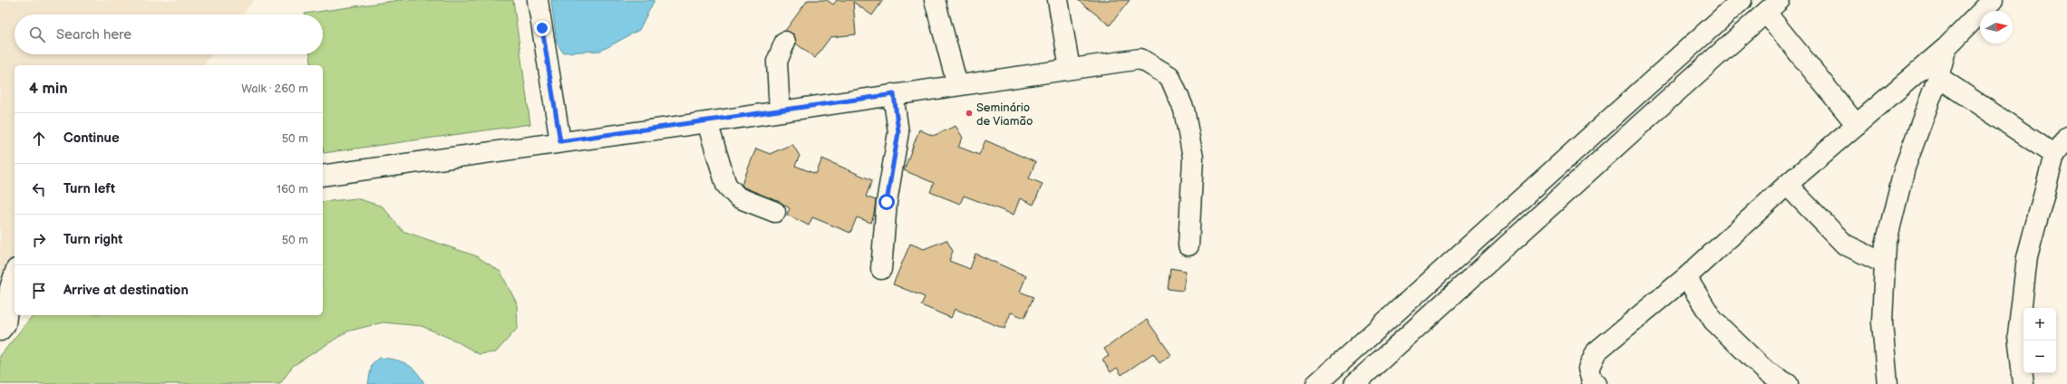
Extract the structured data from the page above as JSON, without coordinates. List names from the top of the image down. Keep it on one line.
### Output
{"places":["Seminário de Viamão"],"north":"right","page":{"search":"Search here","heading":["4 min","Walk · 260 m"],"list":[["Continue","50 m"],["Turn left","160 m"],["Turn right","50 m"],"Arrive at destination"],"map_buttons":["+","−"]}}
